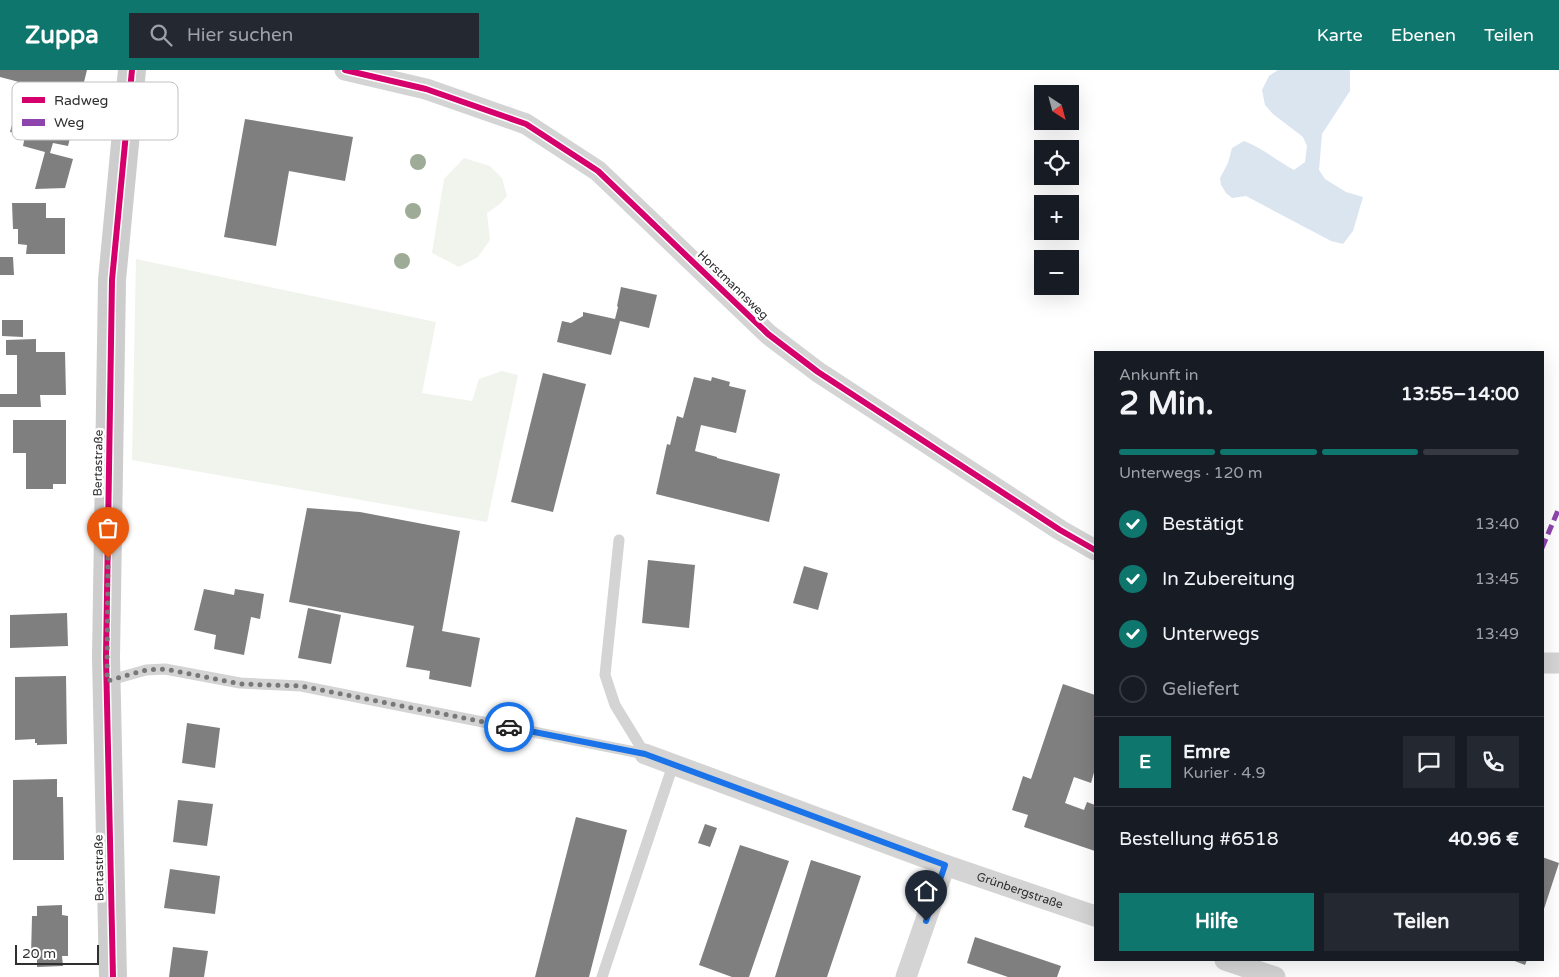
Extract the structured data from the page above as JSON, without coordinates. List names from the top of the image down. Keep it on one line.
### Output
{"streets":{"street":["Horstmannsweg","Bertastraße","Grünbergstraße"]},"legend":["Radweg","Weg"],"scale_bar":"20 m","north":"bottom right","page":{"header":"Zuppa","search":"Hier suchen","nav":["Karte","Ebenen","Teilen"],"map_buttons":["+","−"],"heading":["2 Min.","Ankunft in","13:55–14:00"],"panel":["Emre","Kurier · 4.9","Bestellung #6518","40.96 €"],"bar":"Unterwegs · 120 m","list":[["Bestätigt","13:40"],["In Zubereitung","13:45"],["Unterwegs","13:49"],"Geliefert"],"round":"E","buttons":["Hilfe","Teilen"],"scale":"20 m"}}
